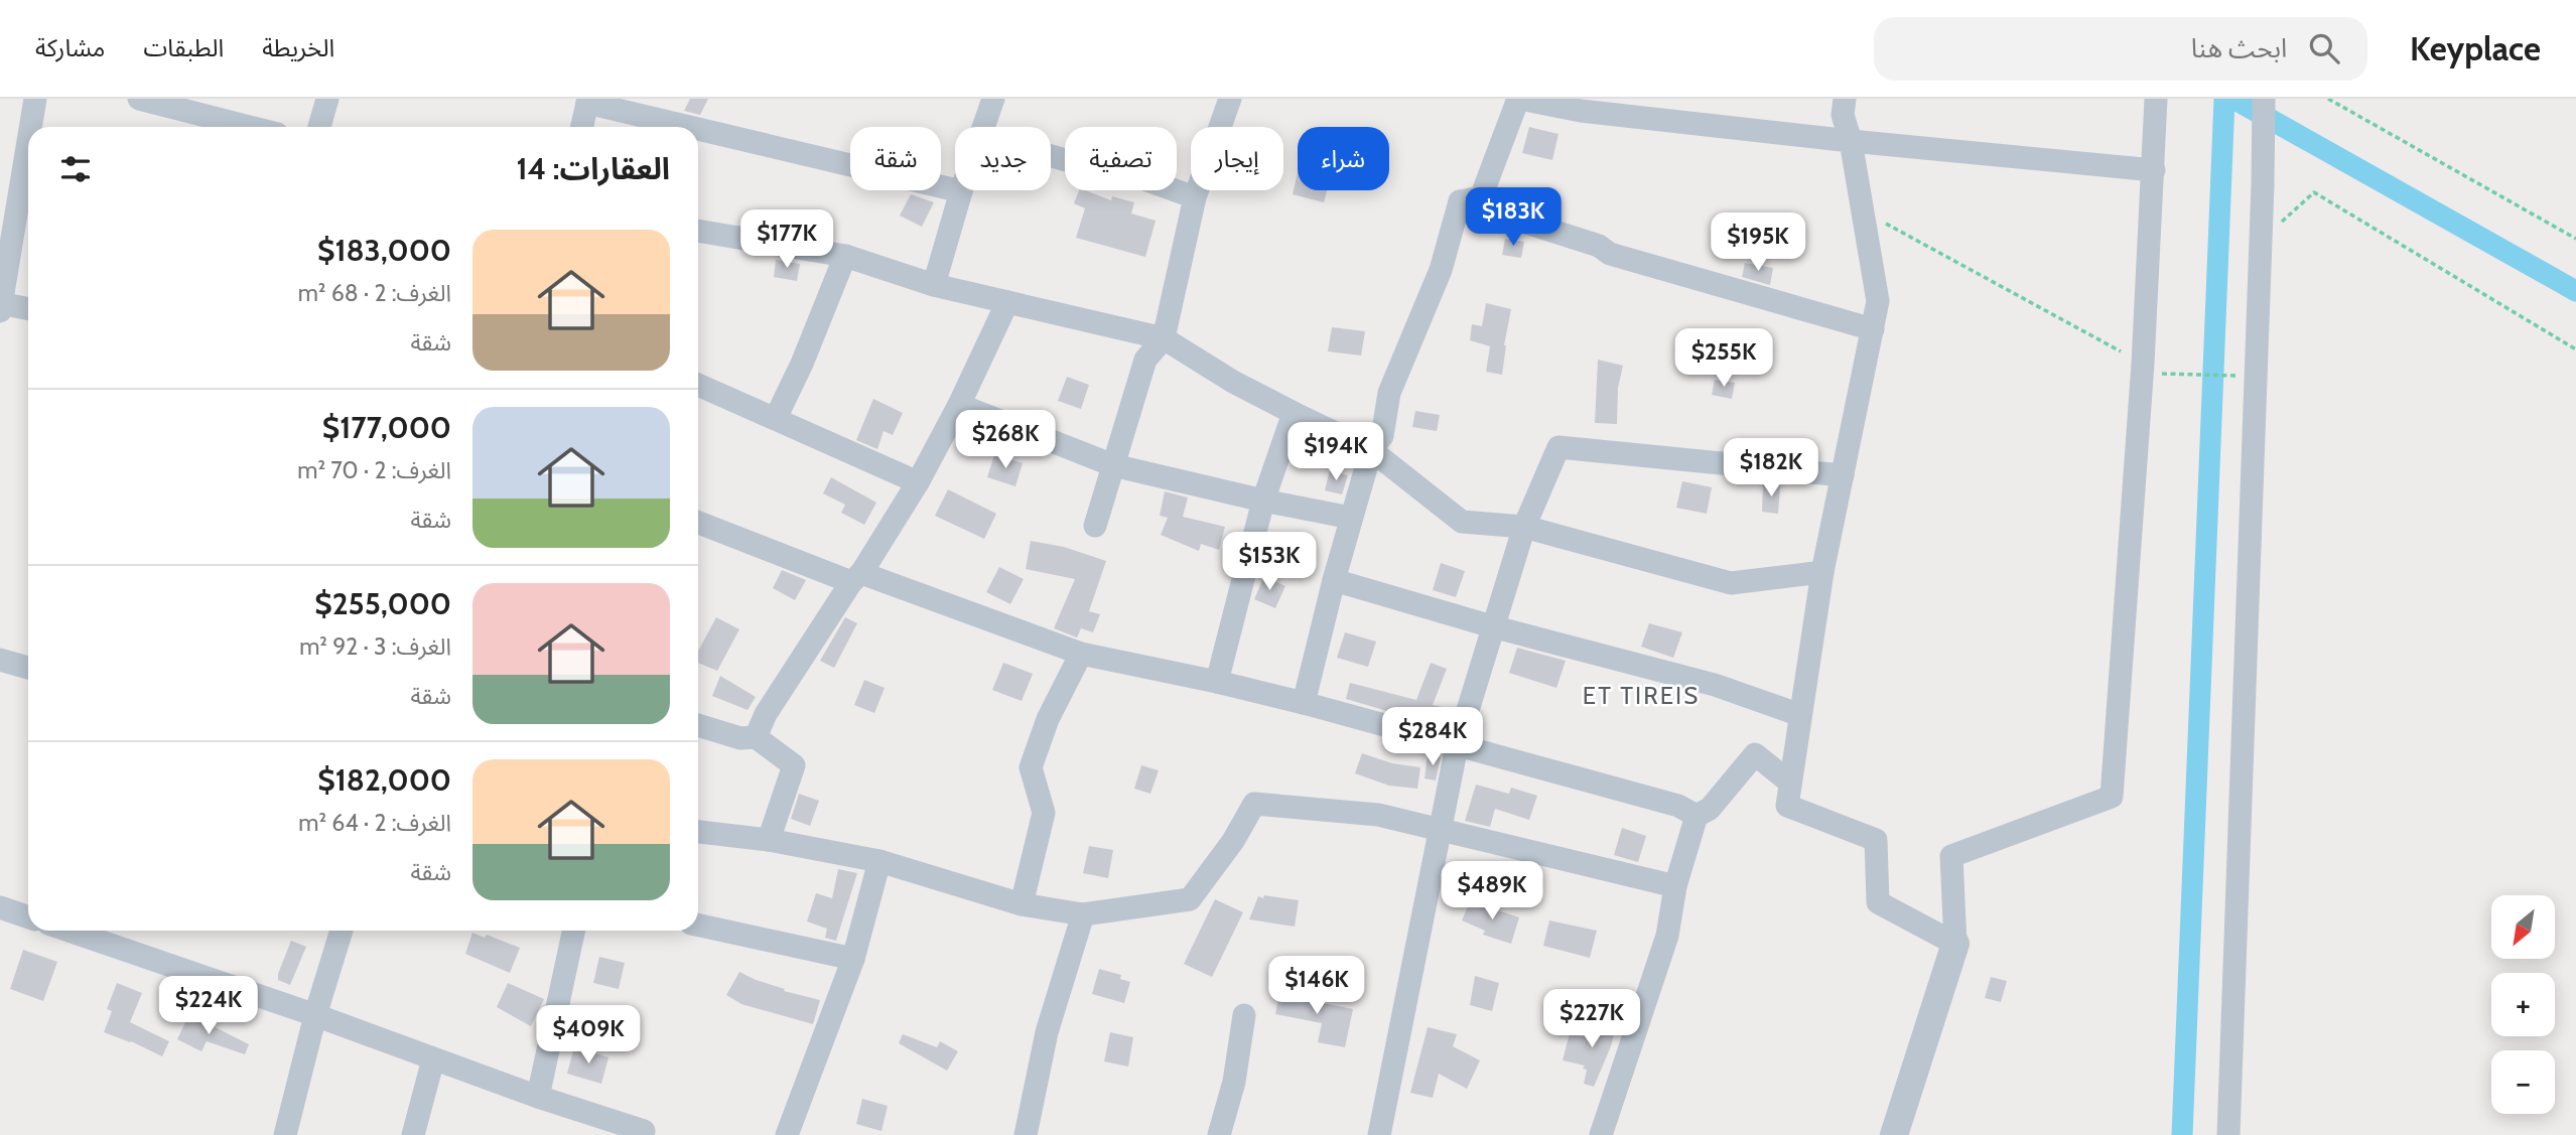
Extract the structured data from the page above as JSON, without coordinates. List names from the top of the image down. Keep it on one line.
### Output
{"districts":["ET TIREIS"],"north":"bottom left","page":{"header":"Keyplace","search":"ابحث هنا","nav":["الخريطة","الطبقات","مشاركة"],"chip":["شراء","إيجار","تصفية","جديد","شقة"],"heading":"العقارات: 14","price":["$183K","$177K","$195K","$255K","$268K","$194K","$182K","$153K","$284K","$489K","$146K","$224K","$227K","$409K"],"list":[{"name":"$183,000","note":"الغرف: 2 · 68 m² · شقة"},{"name":"$177,000","note":"الغرف: 2 · 70 m² · شقة"},{"name":"$255,000","note":"الغرف: 3 · 92 m² · شقة"},{"name":"$182,000","note":"الغرف: 2 · 64 m² · شقة"}],"map_buttons":["+","−"]}}
